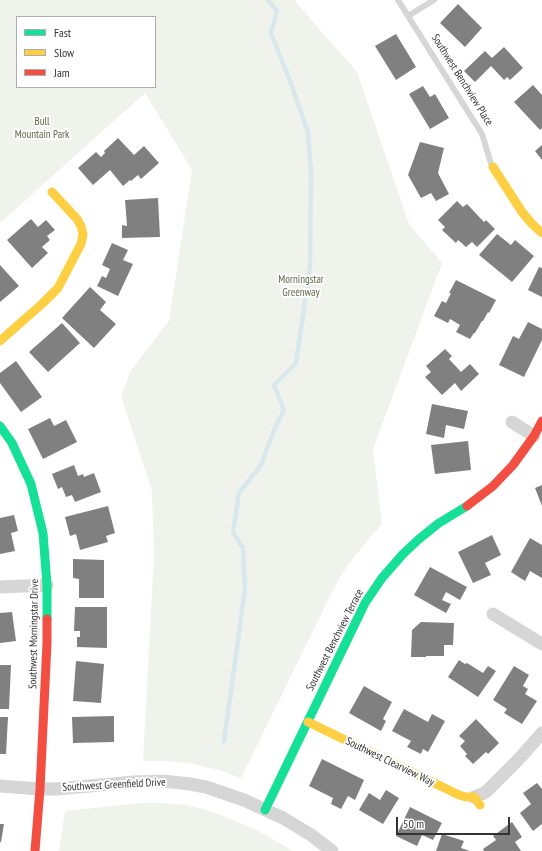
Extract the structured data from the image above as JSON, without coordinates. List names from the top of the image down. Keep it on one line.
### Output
{"streets":{"street":["Southwest Benchview Place","Southwest Morningstar Drive","Southwest Benchview Terrace","Southwest Clearview Way","Southwest Greenfield Drive"]},"crossings":[["Southwest Morningstar Drive","Southwest Greenfield Drive"],["Southwest Benchview Terrace","Southwest Clearview Way"],["Southwest Benchview Terrace","Southwest Greenfield Drive"]],"parks":["Bull Mountain Park","Morningstar Greenway"],"legend":["Fast","Slow","Jam"],"scale_bar":"50 m"}
